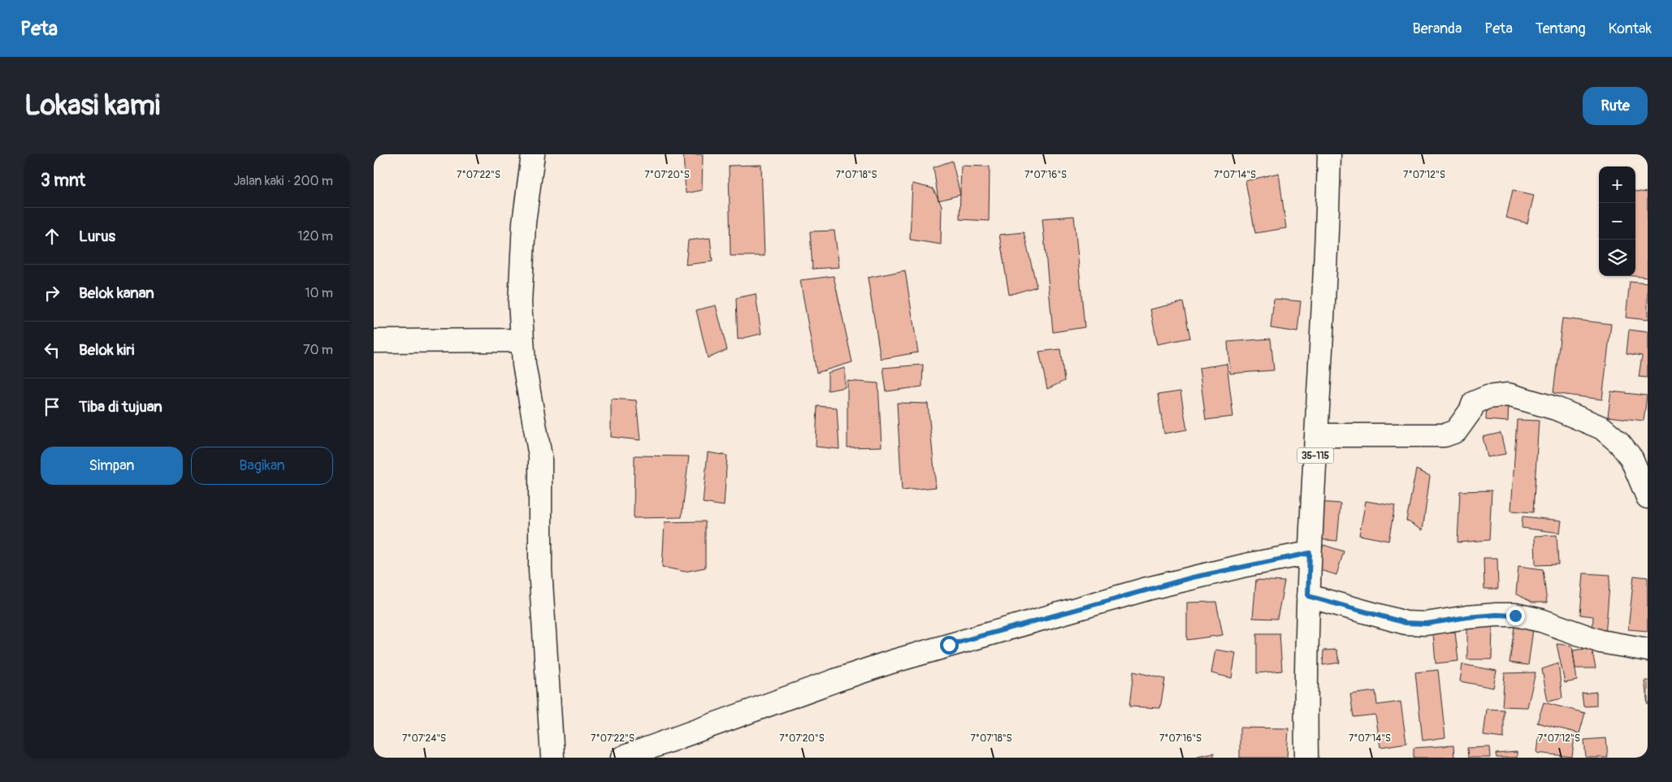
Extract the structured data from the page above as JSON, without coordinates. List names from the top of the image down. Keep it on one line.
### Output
{"streets":{"street":["35-115"]},"page":{"header":"Peta","nav":["Beranda","Peta","Tentang","Kontak"],"buttons":["Rute",["Simpan","Bagikan"]],"title":"Lokasi kami","heading":["3 mnt","Jalan kaki · 200 m"],"map_buttons":["+","−"],"list":[["Lurus","120 m"],["Belok kanan","10 m"],["Belok kiri","70 m"],"Tiba di tujuan"]},"coordinates":["7°07'22\"S","7°07'20\"S","7°07'18\"S","7°07'16\"S","7°07'14\"S","7°07'12\"S","7°07'24\"S"]}
